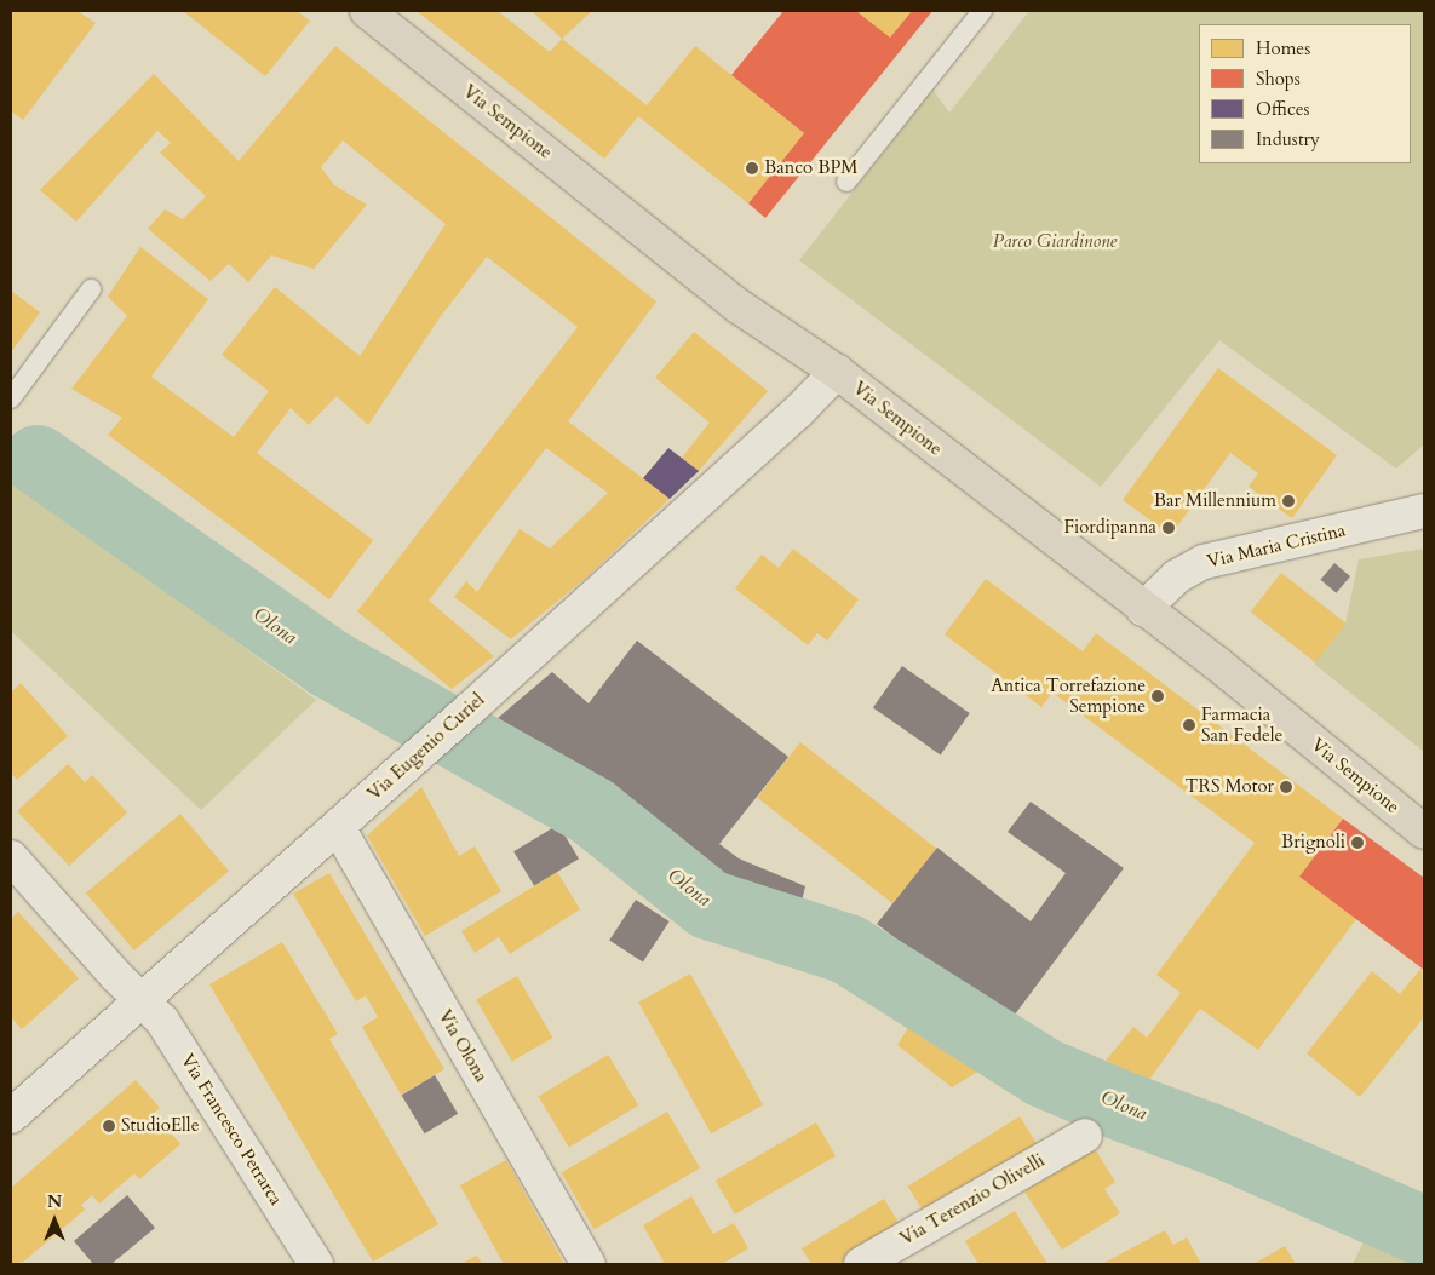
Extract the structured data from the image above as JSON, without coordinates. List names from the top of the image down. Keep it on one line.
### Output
{"streets":{"main road":["Via Sempione"],"street":["Via Maria Cristina","Via Eugenio Curiel","Via Olona","Via Francesco Petrarca","Via Terenzio Olivelli"]},"crossings":[["Via Sempione","Via Maria Cristina"],["Via Sempione","Via Eugenio Curiel"],["Via Eugenio Curiel","Via Olona"],["Via Eugenio Curiel","Via Francesco Petrarca"]],"water":["Olona"],"parks":["Parco Giardinone"],"places":["Banco BPM","Bar Millennium","Fiordipanna","Antica Torrefazione Sempione","Farmacia San Fedele","TRS Motor","Brignoli","StudioElle"],"legend":["Homes","Shops","Offices","Industry"],"north":"top"}
